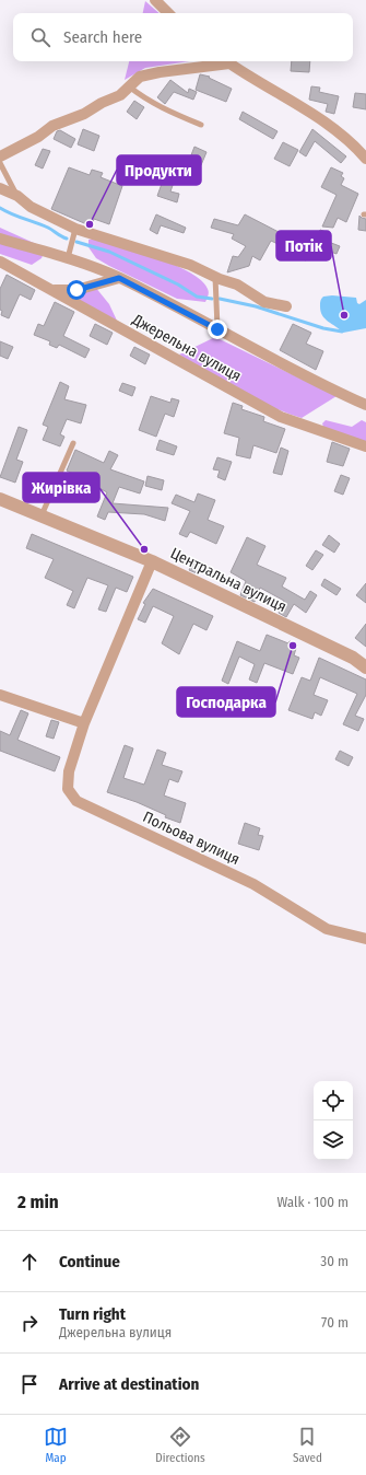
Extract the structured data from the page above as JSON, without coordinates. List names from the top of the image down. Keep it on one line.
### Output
{"streets":{"street":["Джерельна вулиця","Центральна вулиця","Польова вулиця"]},"crossings":[["Центральна вулиця","Польова вулиця"]],"places":["Продукти","Потік","Жирівка","Господарка"],"page":{"search":"Search here","heading":["2 min","Walk · 100 m"],"list":[["Continue","30 m"],["Turn right","Джерельна вулиця","70 m"],"Arrive at destination"],"nav":["Map","Directions","Saved"]}}
